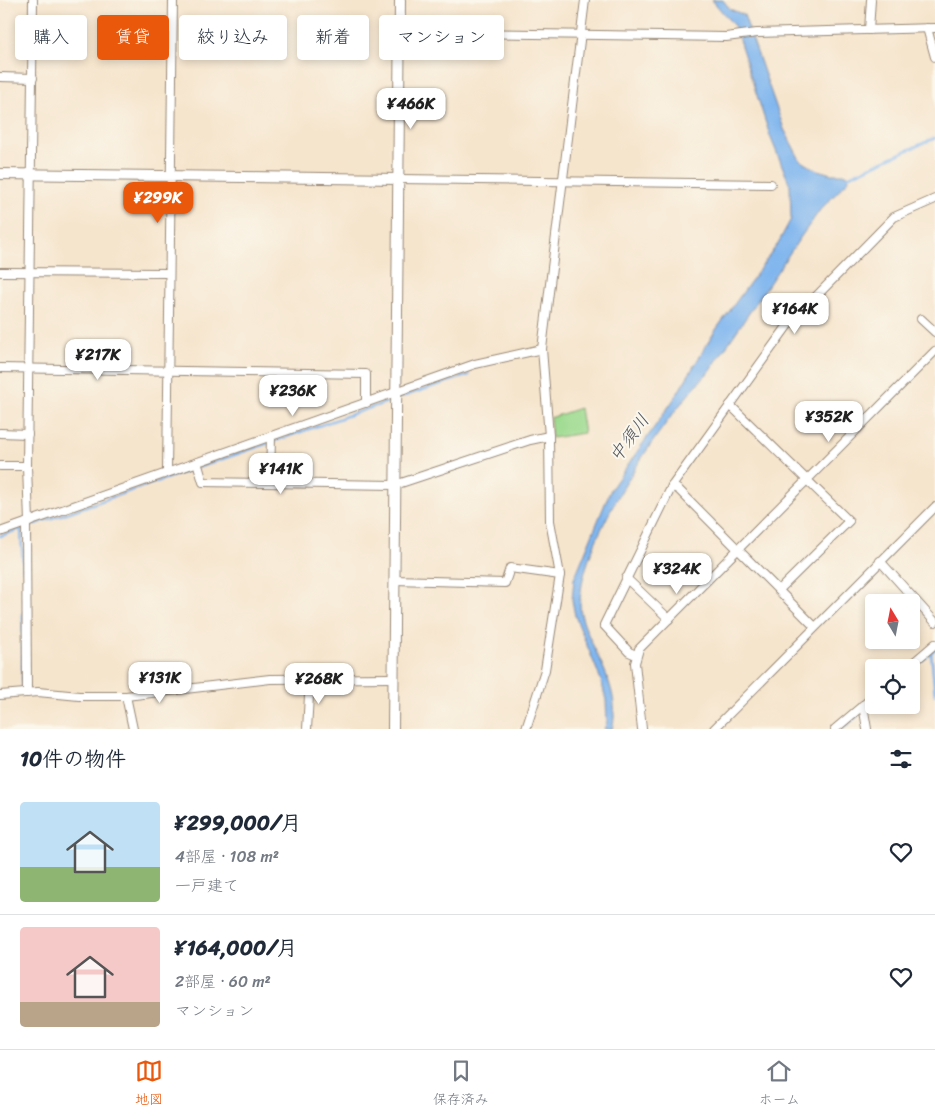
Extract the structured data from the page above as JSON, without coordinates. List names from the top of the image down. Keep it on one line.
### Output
{"water":["中須川"],"north":"top","page":{"chip":["購入","賃貸","絞り込み","新着","マンション"],"price":["¥466K","¥299K","¥164K","¥217K","¥236K","¥352K","¥141K","¥324K","¥131K","¥268K"],"heading":"10件の物件","list":[{"name":"¥299,000/月","note":"4部屋 · 108 m² · 一戸建て"},{"name":"¥164,000/月","note":"2部屋 · 60 m² · マンション"}],"tabs":["地図","保存済み","ホーム"]}}
